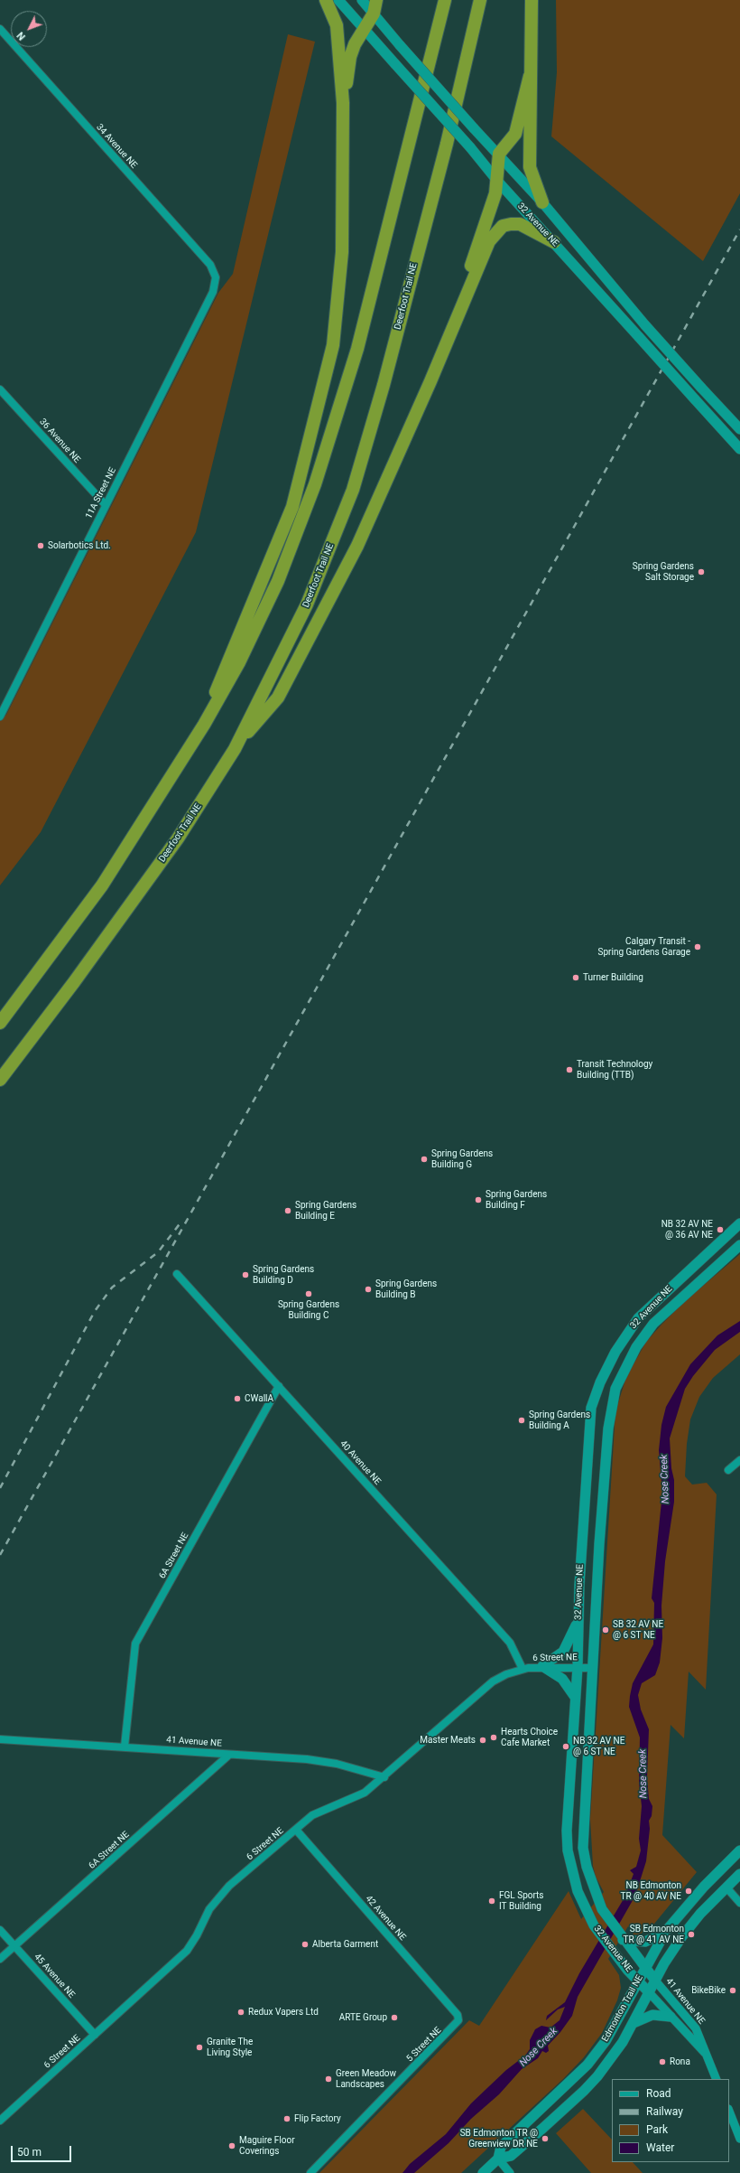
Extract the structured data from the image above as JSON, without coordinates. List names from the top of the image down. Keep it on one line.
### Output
{"streets":{"highway":["Deerfoot Trail NE"],"main road":["32 Avenue NE","Edmonton Trail NE"],"street":["34 Avenue NE","36 Avenue NE","11A Street NE","40 Avenue NE","6A Street NE","6 Street NE","41 Avenue NE","42 Avenue NE","45 Avenue NE","5 Street NE"]},"crossings":[["34 Avenue NE","11A Street NE"],["32 Avenue NE","6 Street NE"],["32 Avenue NE","41 Avenue NE"],["32 Avenue NE","Edmonton Trail NE"],["36 Avenue NE","11A Street NE"],["40 Avenue NE","6A Street NE"],["40 Avenue NE","6 Street NE"],["6A Street NE","41 Avenue NE"],["6A Street NE","45 Avenue NE"],["6 Street NE","41 Avenue NE"],["6 Street NE","42 Avenue NE"],["6 Street NE","45 Avenue NE"],["41 Avenue NE","Edmonton Trail NE"],["42 Avenue NE","5 Street NE"]],"water":["Nose Creek"],"places":["Solarbotics Ltd.","Spring Gardens Salt Storage","Calgary Transit - Spring Gardens Garage","Turner Building","Transit Technology Building (TTB)","Spring Gardens Building G","Spring Gardens Building F","Spring Gardens Building E","NB 32 AV NE @ 36 AV NE","Spring Gardens Building D","Spring Gardens Building B","Spring Gardens Building C","CWallA","Spring Gardens Building A","SB 32 AV NE @ 6 ST NE","Hearts Choice Cafe Market","Master Meats","NB 32 AV NE @ 6 ST NE","NB Edmonton TR @ 40 AV NE","FGL Sports IT Building","SB Edmonton TR @ 41 AV NE","Alberta Garment","BikeBike","Redux Vapers Ltd","ARTE Group","Granite The Living Style","Rona","Green Meadow Landscapes","Flip Factory","SB Edmonton TR @ Greenview DR NE","Maguire Floor Coverings"],"legend":["Road","Railway","Park","Water"],"scale_bar":"50 m","north":"bottom left"}
